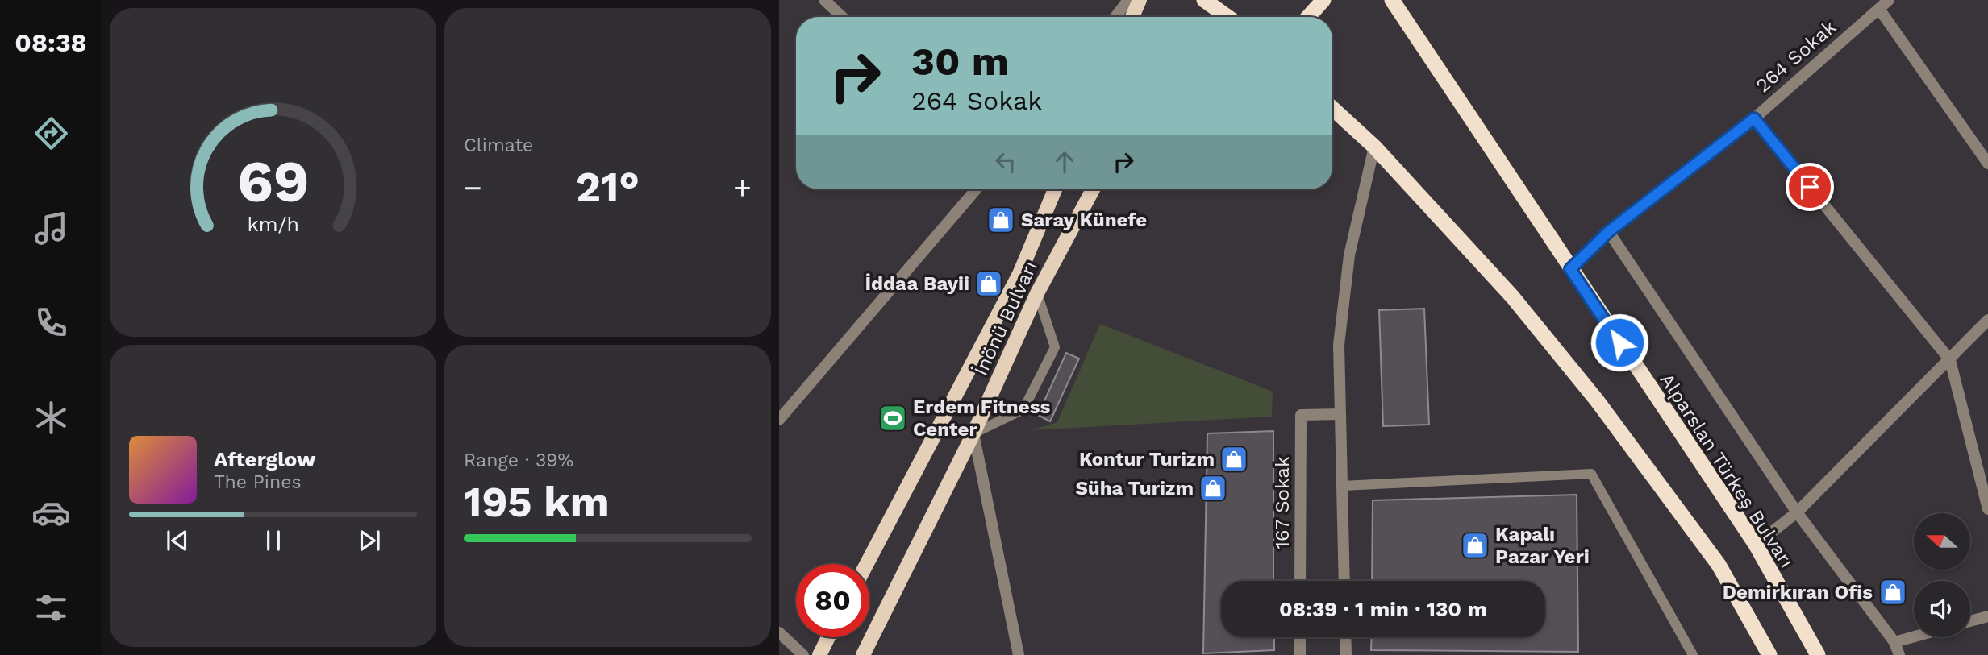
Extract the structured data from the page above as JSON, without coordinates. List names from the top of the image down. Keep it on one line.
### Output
{"streets":{"highway":["Alparslan Türkeş Bulvarı"],"main road":["İnönü Bulvarı"],"street":["264 Sokak","167 Sokak"]},"crossings":[["264 Sokak","Alparslan Türkeş Bulvarı"]],"places":{"shop":["Saray Künefe","İddaa Bayii","Kontur Turizm","Süha Turizm","Kapalı Pazar Yeri","Demirkıran Ofis"],"sports":["Erdem Fitness Center"]},"north":"left","page":{"tabs":"08:38","tile":["Climate",["Range · 39%","195 km"]],"turn":["30 m","264 Sokak"],"heat":["−","21°","+"],"song":["Afterglow","The Pines"],"limit":"80","trip":"08:39 · 1 min · 130 m","gauge":["69","km/h"]}}
